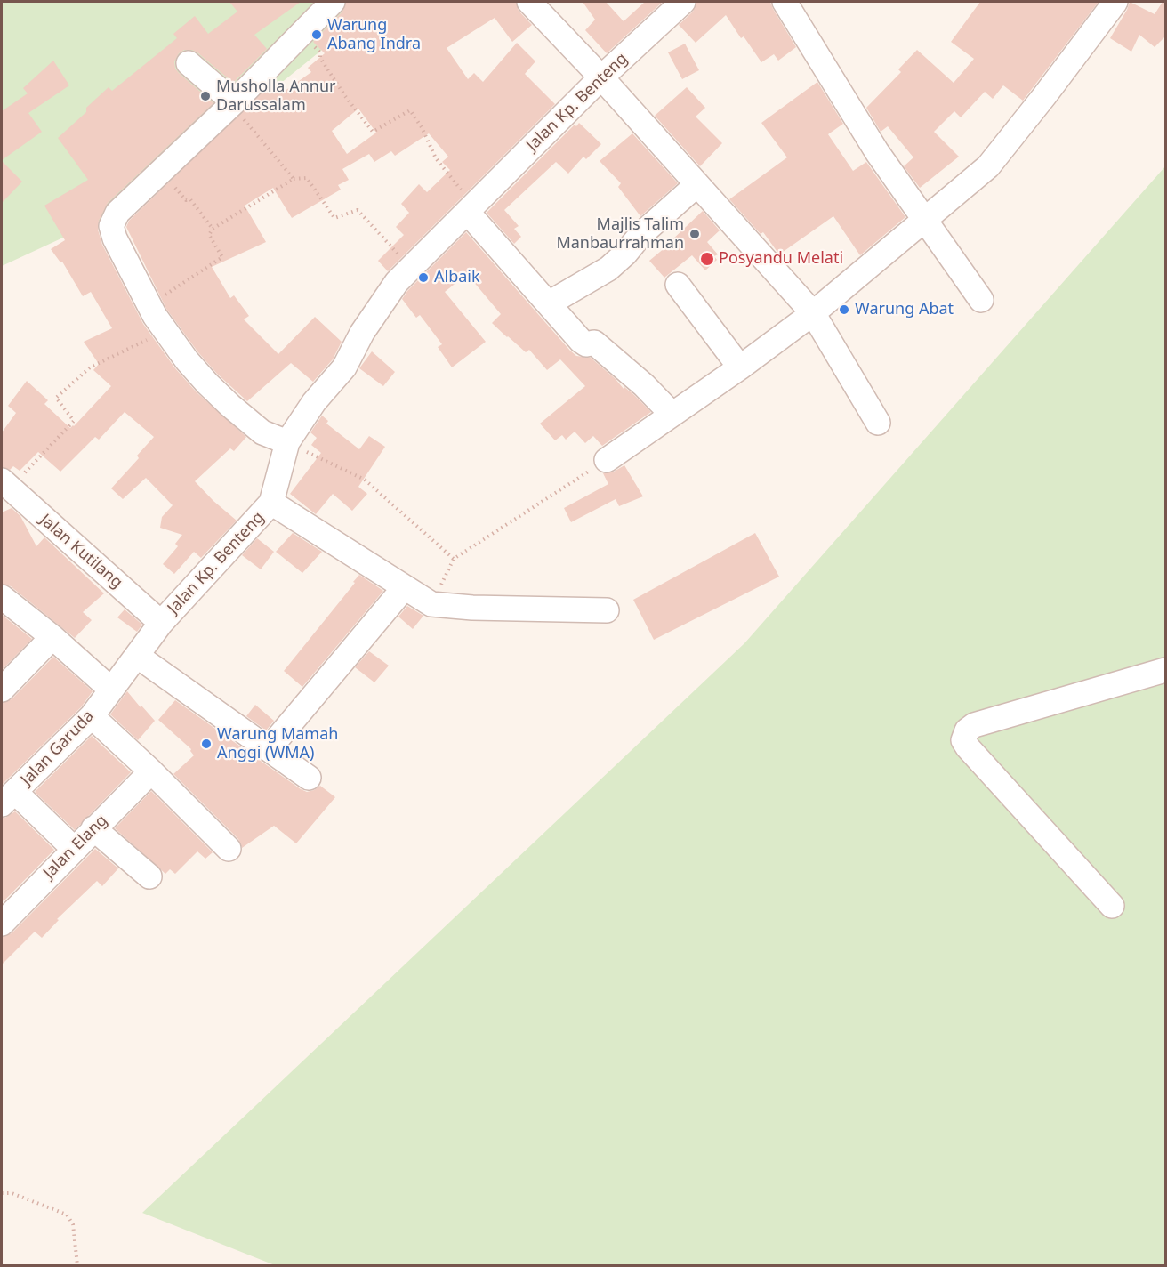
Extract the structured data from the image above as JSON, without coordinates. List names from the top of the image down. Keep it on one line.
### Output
{"streets":{"street":["Jalan Kp. Benteng","Jalan Kutilang","Jalan Garuda","Jalan Elang"]},"crossings":[["Jalan Kp. Benteng","Jalan Kutilang"],["Jalan Kp. Benteng","Jalan Garuda"]],"places":["Warung Abang Indra","Musholla Annur Darussalam","Majlis Talim Manbaurrahman","Posyandu Melati","Albaik","Warung Abat","Warung Mamah Anggi (WMA)"]}
